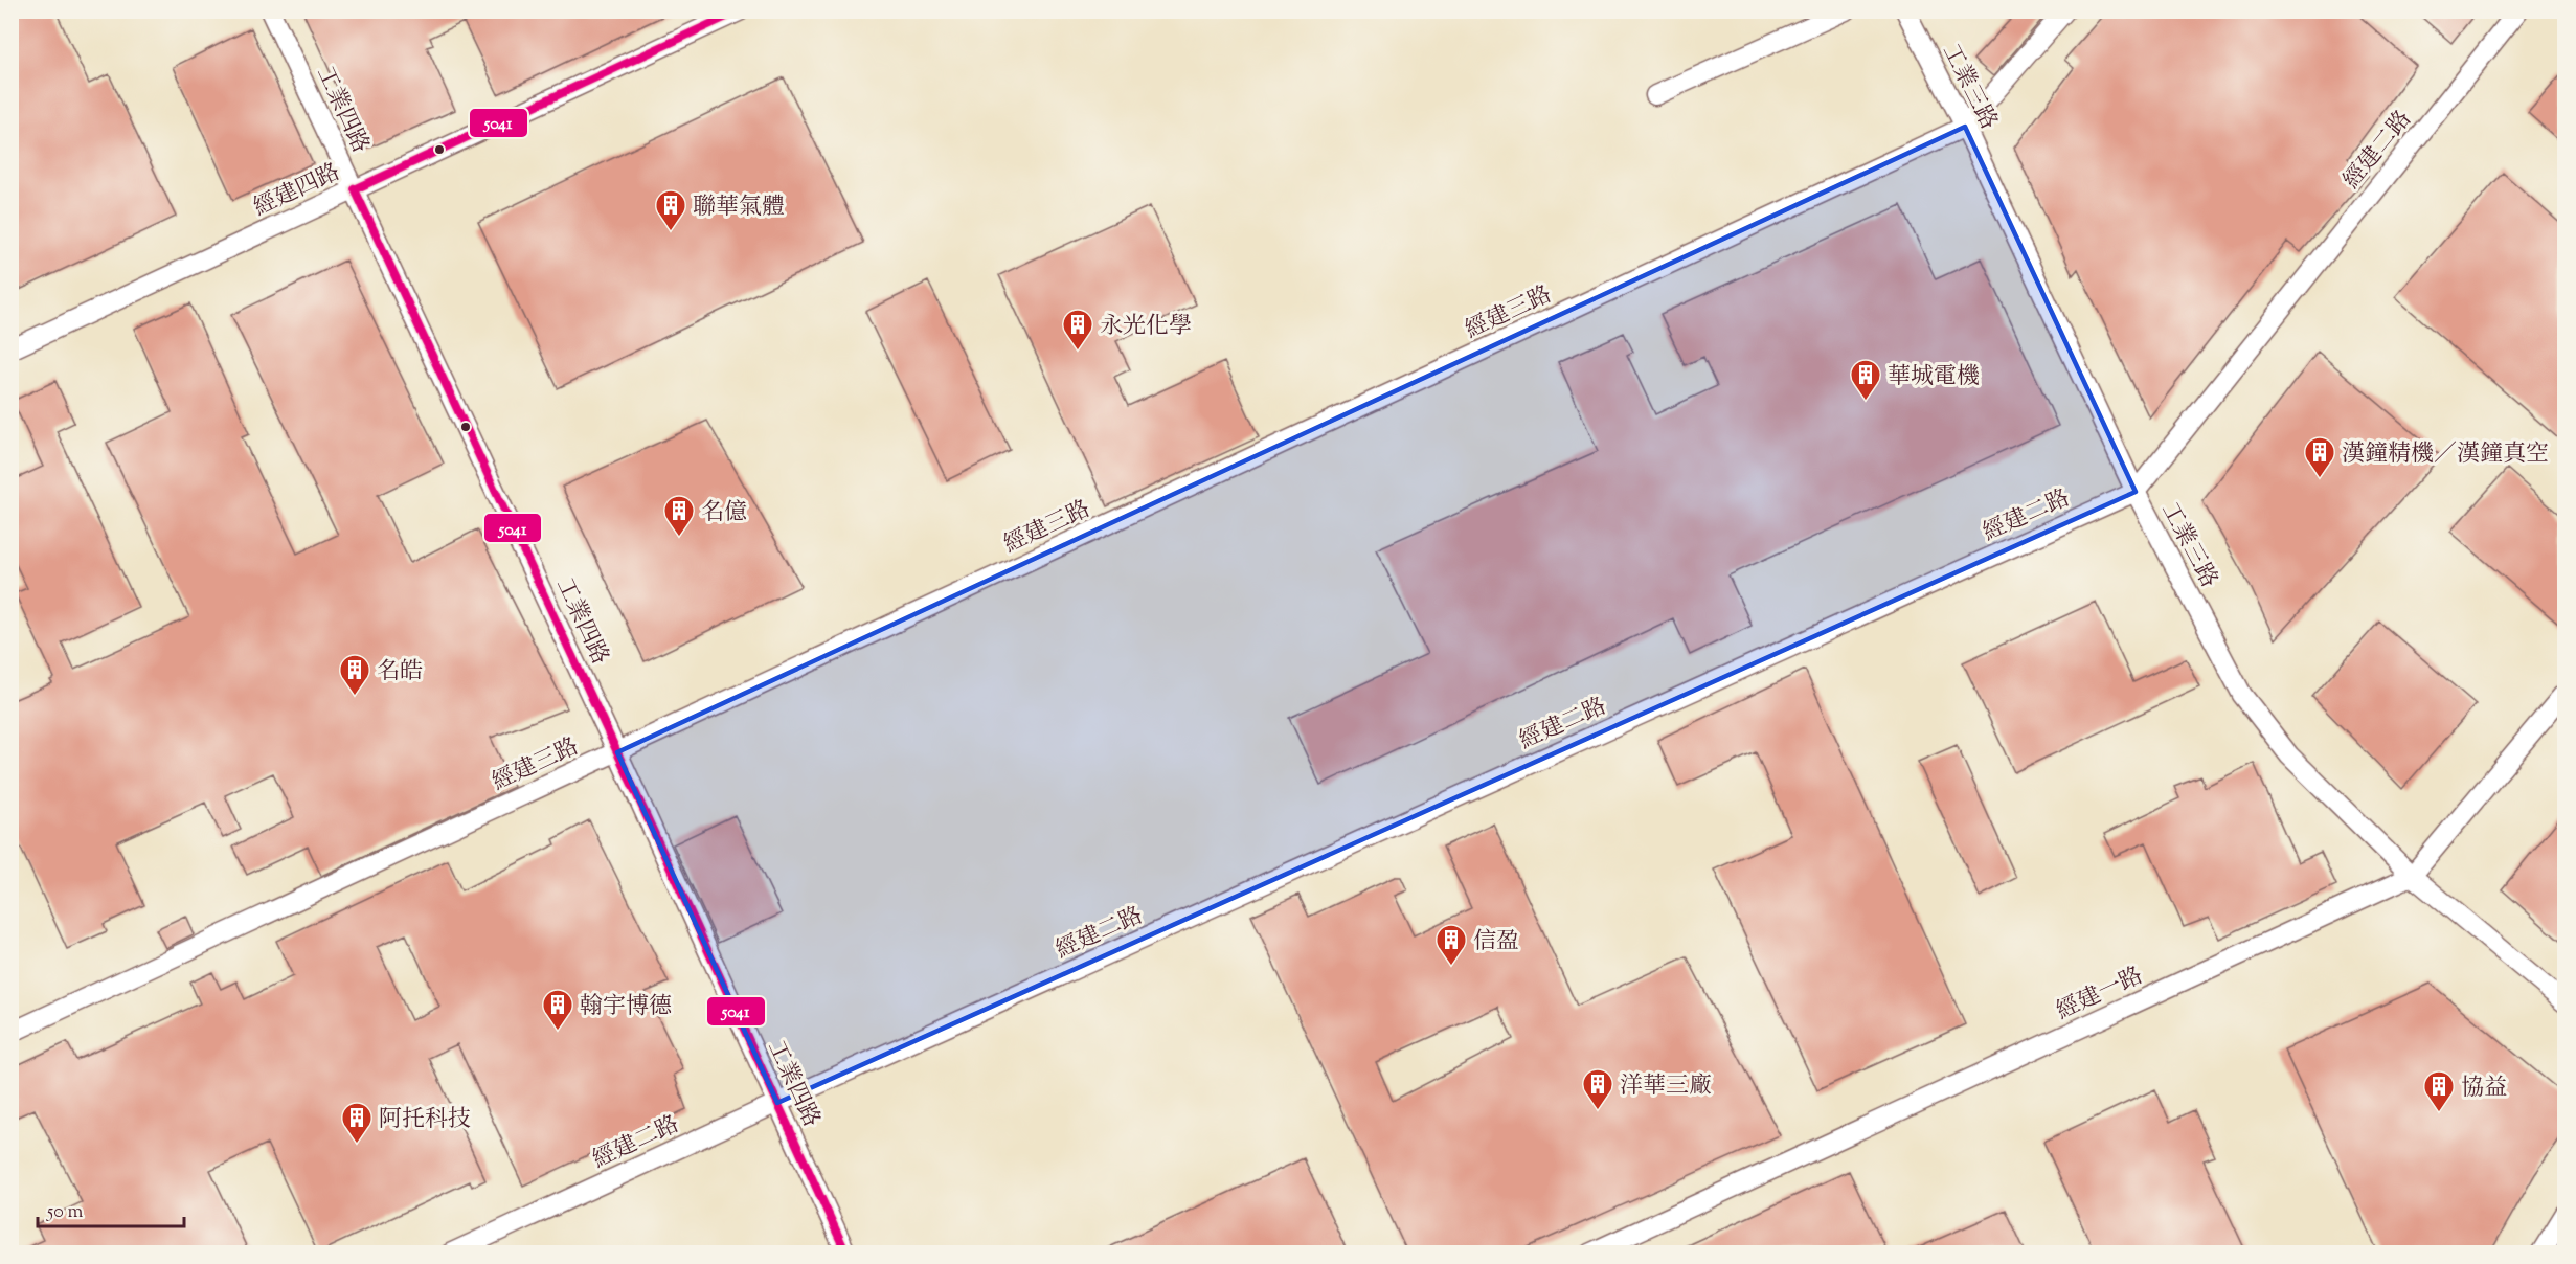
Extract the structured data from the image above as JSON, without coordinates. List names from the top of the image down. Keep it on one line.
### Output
{"streets":{"street":["工業三路","工業四路","經建二路","經建四路","經建三路","經建一路"]},"crossings":[["工業三路","經建二路"],["工業三路","經建三路"],["工業三路","經建一路"],["工業四路","經建二路"],["工業四路","經建四路"],["工業四路","經建三路"]],"places":{"building":["聯華氣體","永光化學","華城電機","漢鐘精機／漢鐘真空","名億","名皓","信盈","翰宇博德","洋華三廠","協益","阿托科技"]},"lines":["transit line 5041"],"scale_bar":"50 m"}
